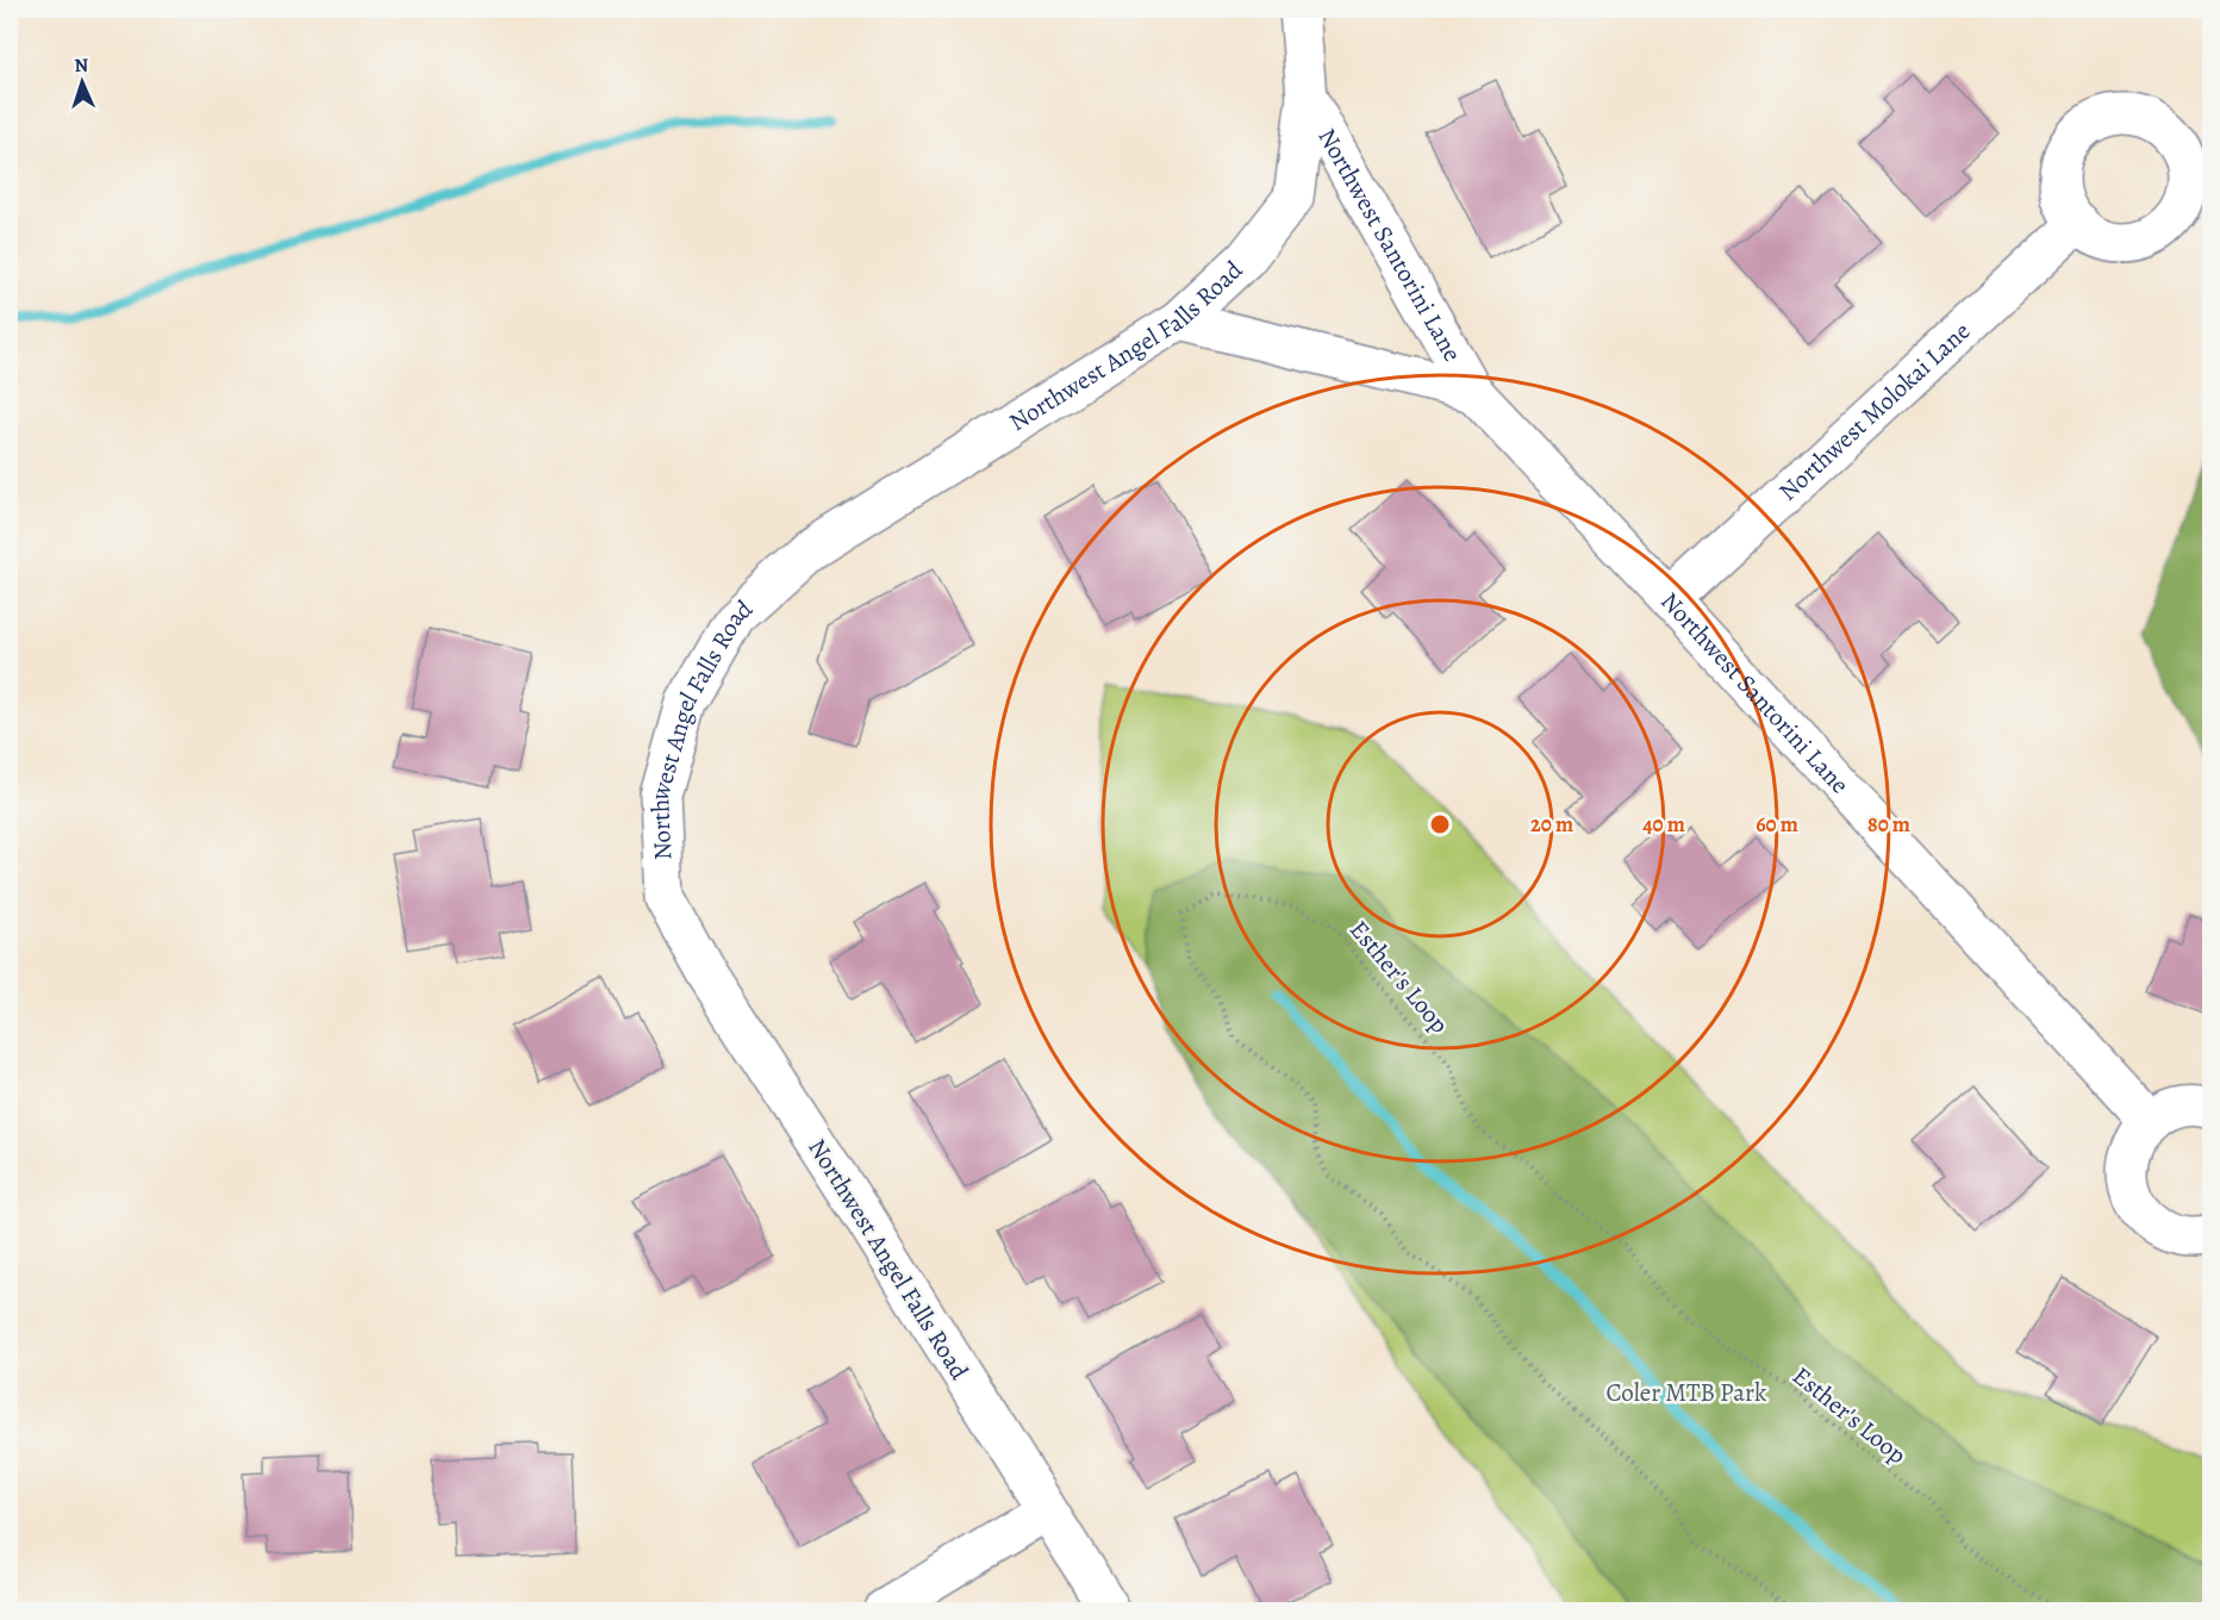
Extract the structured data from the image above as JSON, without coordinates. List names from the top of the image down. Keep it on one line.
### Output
{"streets":{"street":["Northwest Santorini Lane","Northwest Angel Falls Road","Northwest Molokai Lane"],"path":["Esther's Loop"]},"crossings":[["Northwest Santorini Lane","Northwest Angel Falls Road"],["Northwest Santorini Lane","Northwest Molokai Lane"]],"parks":["Coler MTB Park"],"north":"top","rings":["20 m","40 m","60 m","80 m"]}
